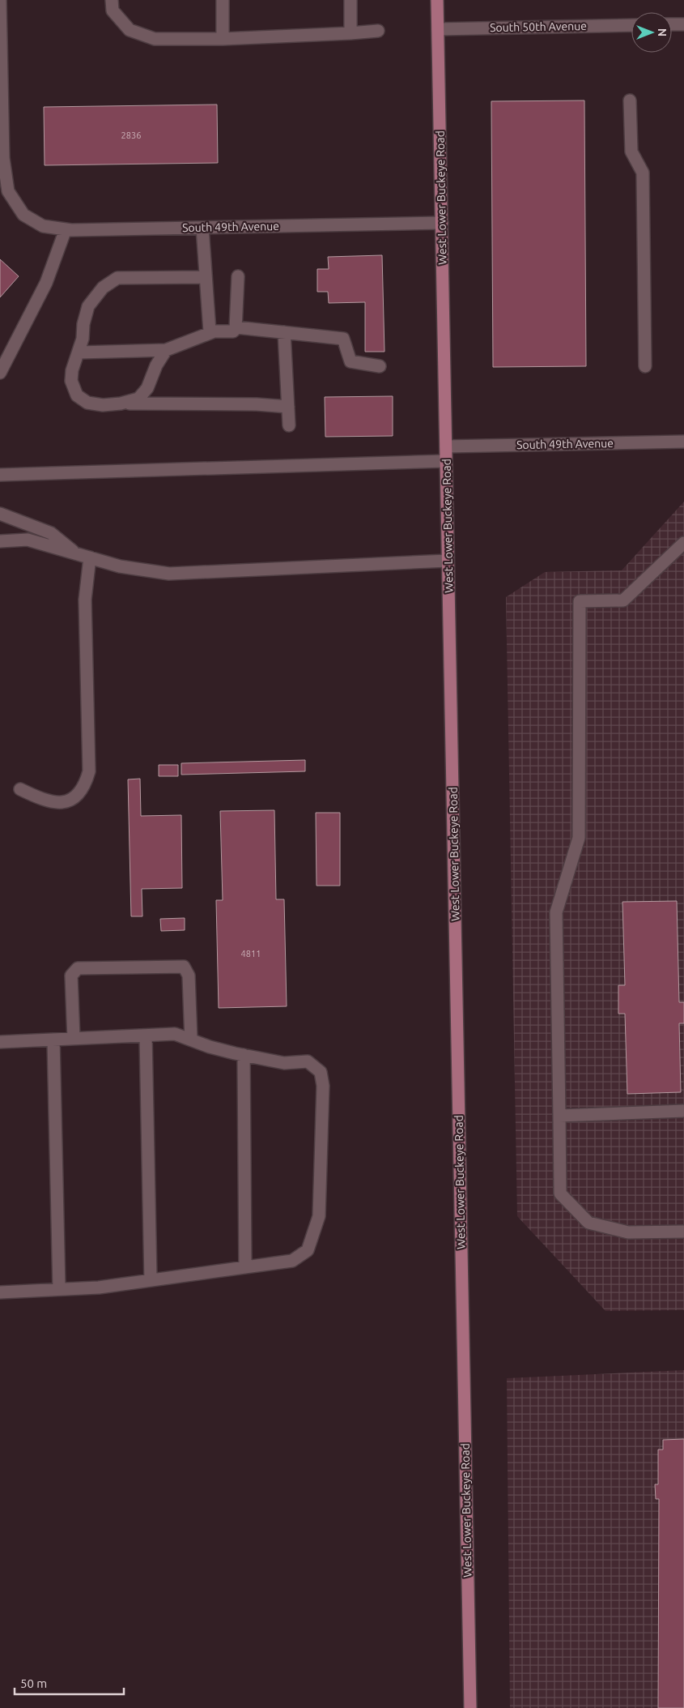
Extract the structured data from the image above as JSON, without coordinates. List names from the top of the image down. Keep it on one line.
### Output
{"streets":{"main road":["West Lower Buckeye Road"],"street":["South 50th Avenue","South 49th Avenue"]},"crossings":[["South 50th Avenue","West Lower Buckeye Road"],["West Lower Buckeye Road","South 49th Avenue"]],"house_numbers":["2836","4811"],"scale_bar":"50 m","north":"right"}
